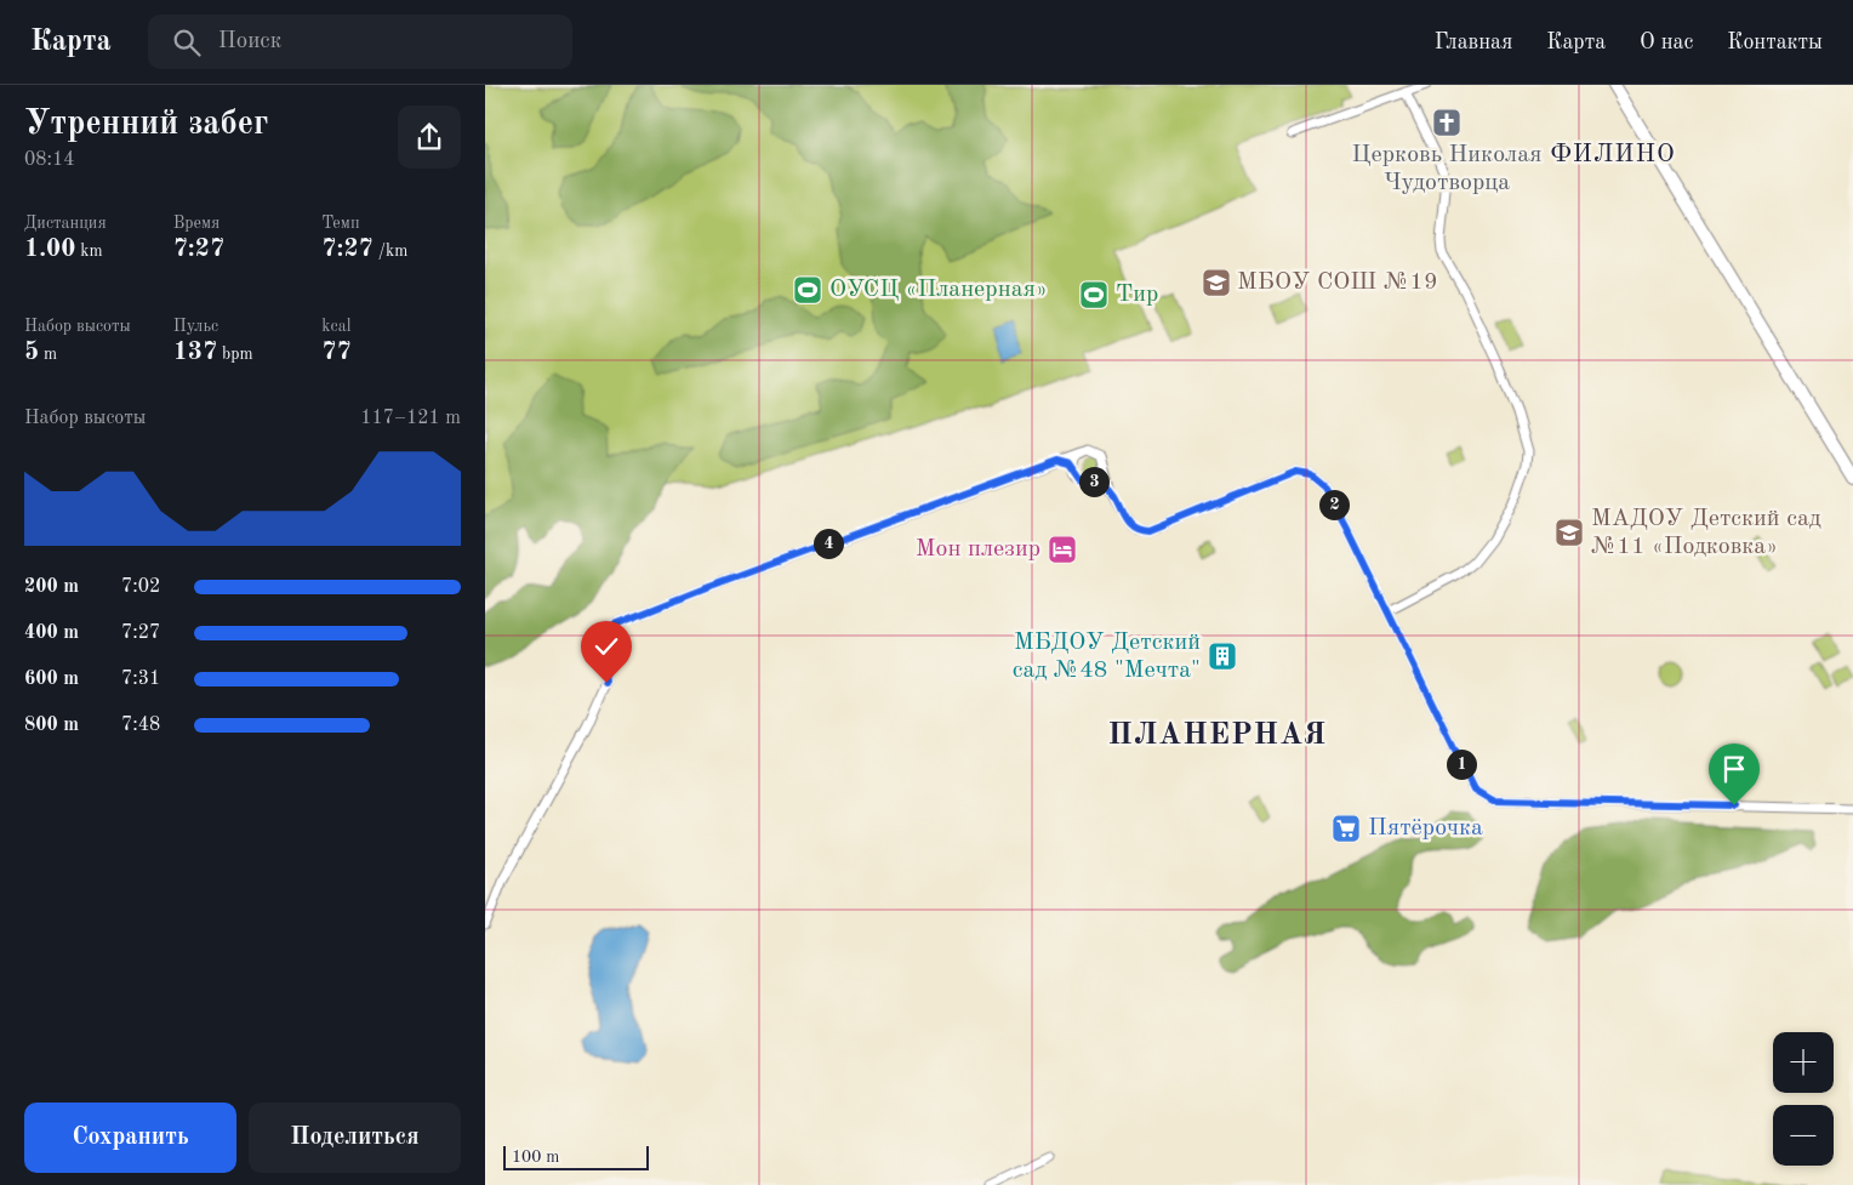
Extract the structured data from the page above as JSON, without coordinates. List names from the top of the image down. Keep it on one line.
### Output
{"districts":["ФИЛИНО","ПЛАНЕРНАЯ"],"places":{"church":["Церковь Николая Чудотворца"],"school or university":["МБОУ СОШ №19","МАДОУ Детский сад №11 «Подковка»"],"sports":["ОУСЦ «Планерная»","Тир"],"hotel":["Мон плезир"],"building":["МБДОУ Детский сад №48 \"Мечта\""],"supermarket":["Пятёрочка"]},"scale_bar":"100 m","page":{"header":"Карта","search":"Поиск","nav":["Главная","Карта","О нас","Контакты"],"heading":["Утренний забег","08:14"],"stats":[["Дистанция","1.00 km"],["Время","7:27"],["Темп","7:27 /km"],["Набор высоты","5 m"],["Пульс","137 bpm"],["kcal","77"]],"chart":["Набор высоты","117–121 m"],"pins":["3","2","4","1"],"list":[{"name":"200 m","note":"7:02"},{"name":"400 m","note":"7:27"},{"name":"600 m","note":"7:31"},{"name":"800 m","note":"7:48"}],"map_buttons":["+","−"],"buttons":["Сохранить","Поделиться"],"scale":"100 m"}}
